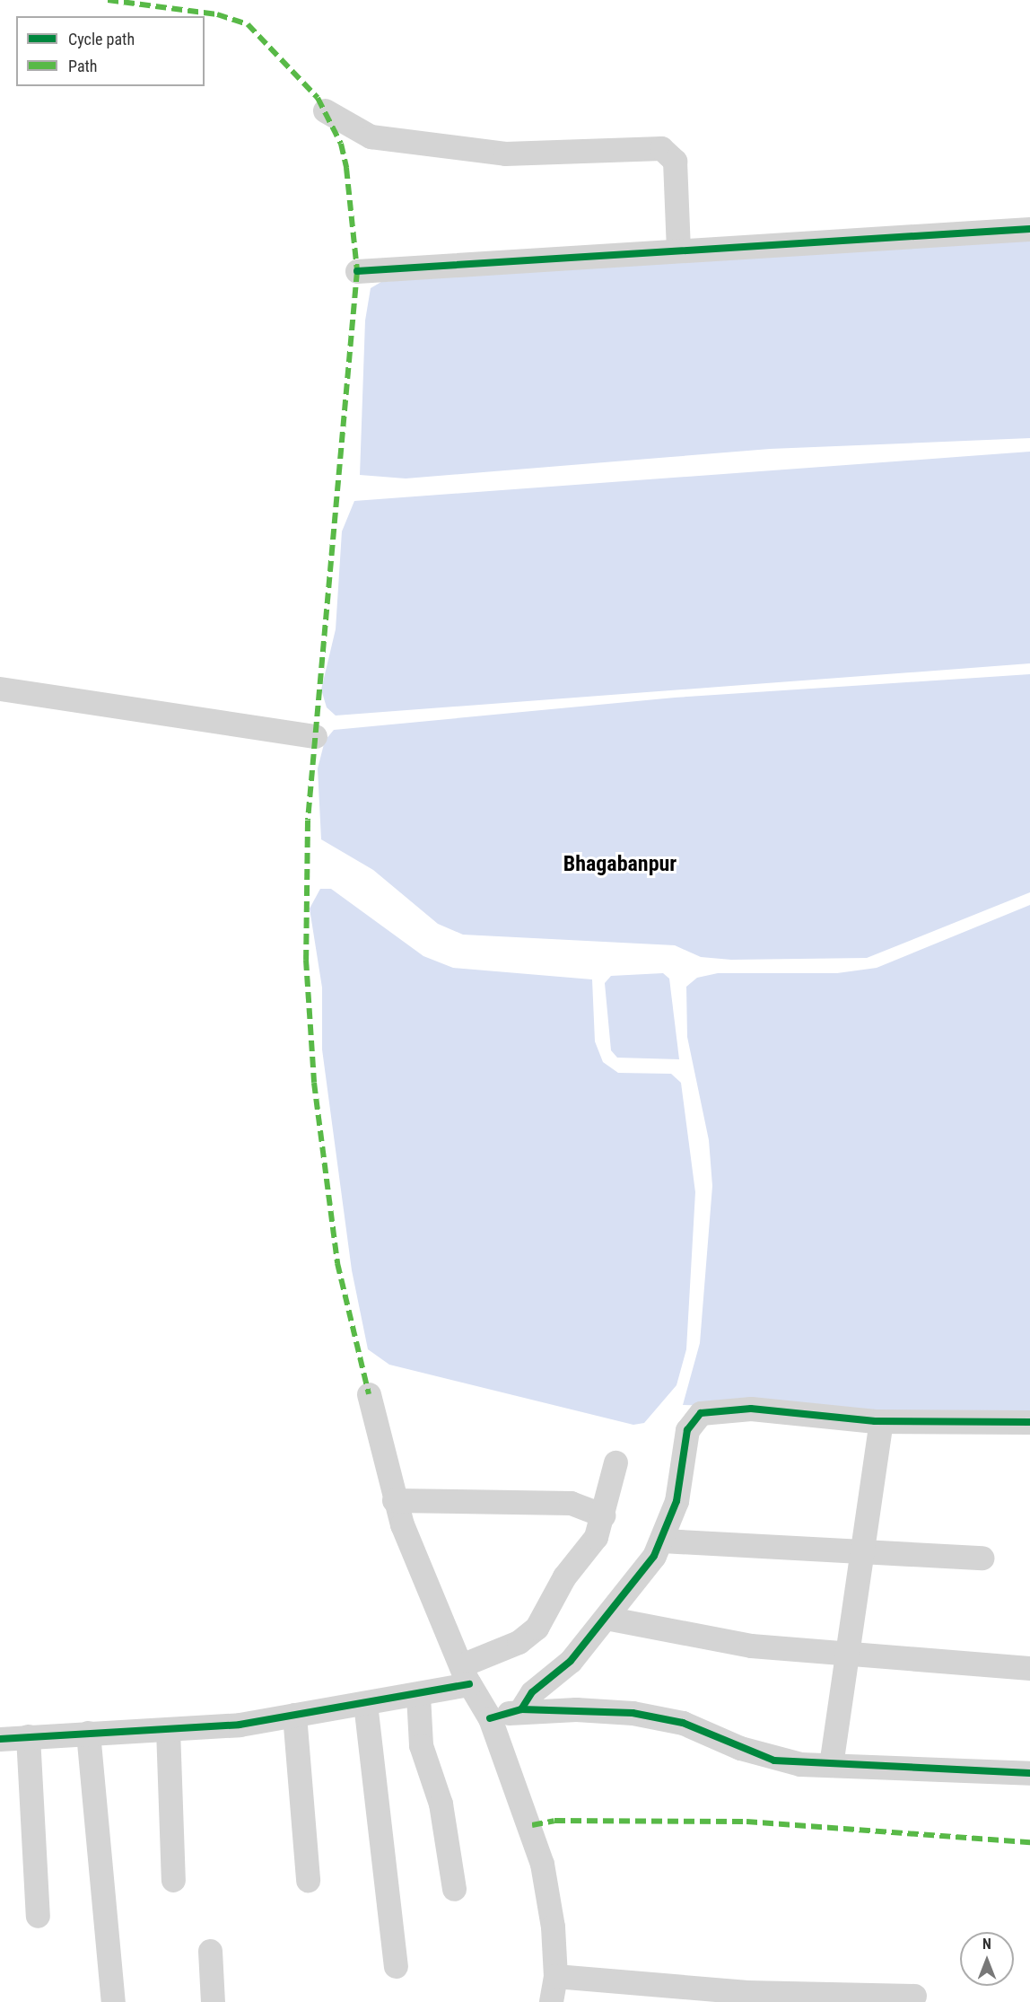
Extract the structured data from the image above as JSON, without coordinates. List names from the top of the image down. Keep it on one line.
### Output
{"districts":["Bhagabanpur"],"legend":["Cycle path","Path"],"north":"top"}
